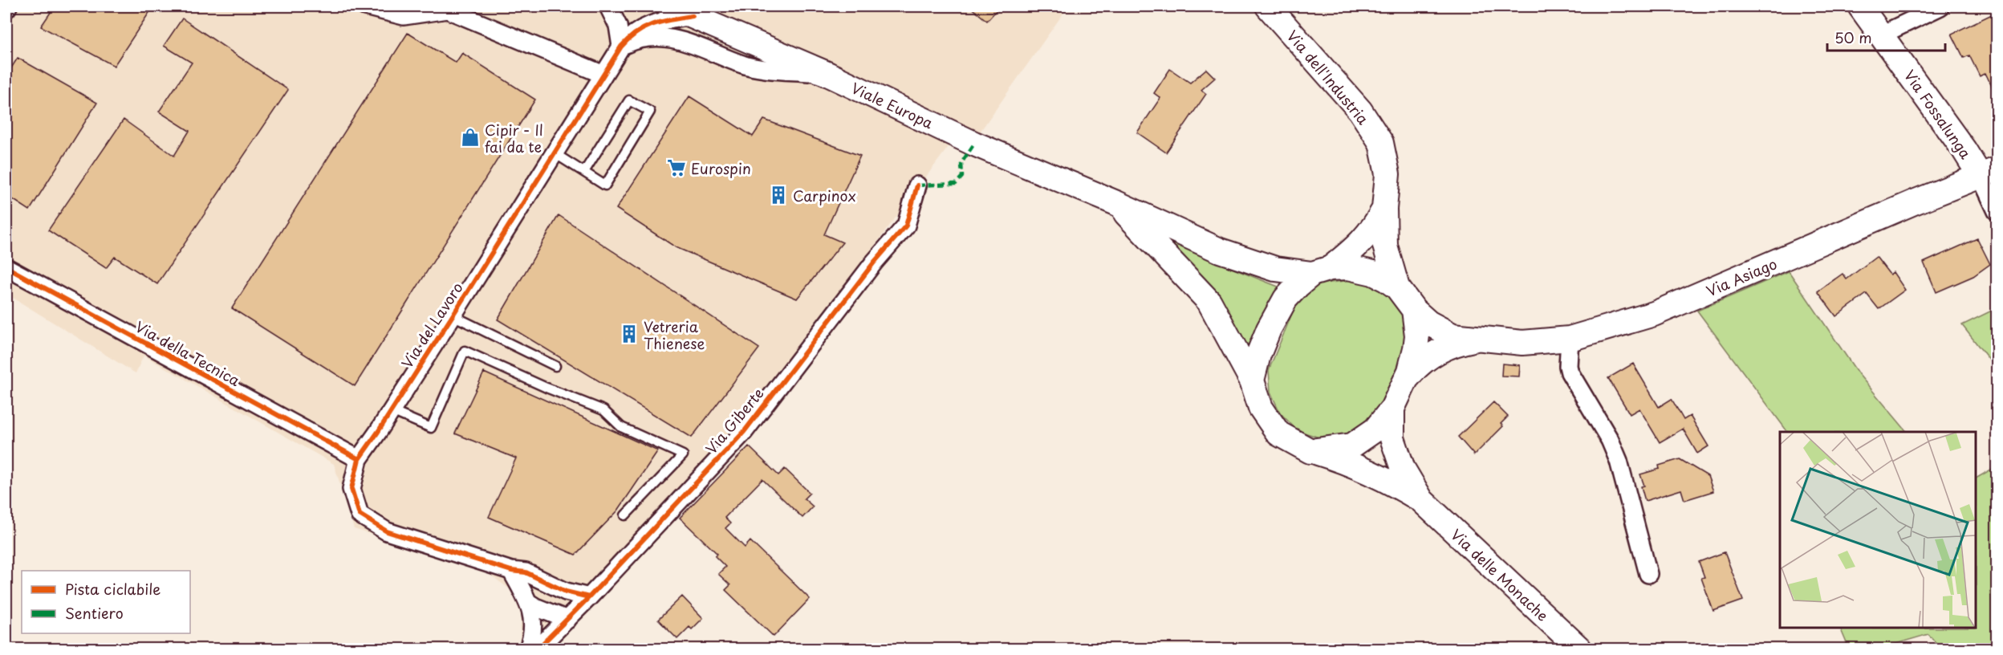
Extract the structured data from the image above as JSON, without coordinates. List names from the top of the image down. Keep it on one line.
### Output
{"streets":{"main road":["Via dell'Industria","Viale Europa","Via Fossalunga","Via Asiago","Via delle Monache"],"street":["Via del Lavoro","Via della Tecnica","Via Giberte"]},"crossings":[["Via dell'Industria","Viale Europa"],["Via dell'Industria","Via Asiago"],["Viale Europa","Via Asiago"],["Viale Europa","Via del Lavoro"],["Via Fossalunga","Via Asiago"],["Via del Lavoro","Via della Tecnica"],["Via del Lavoro","Via Giberte"]],"places":{"shop":["Cipir - Il fai da te"],"supermarket":["Eurospin"],"building":["Carpinox","Vetreria Thienese"]},"legend":["Pista ciclabile","Sentiero"],"scale_bar":"50 m"}
